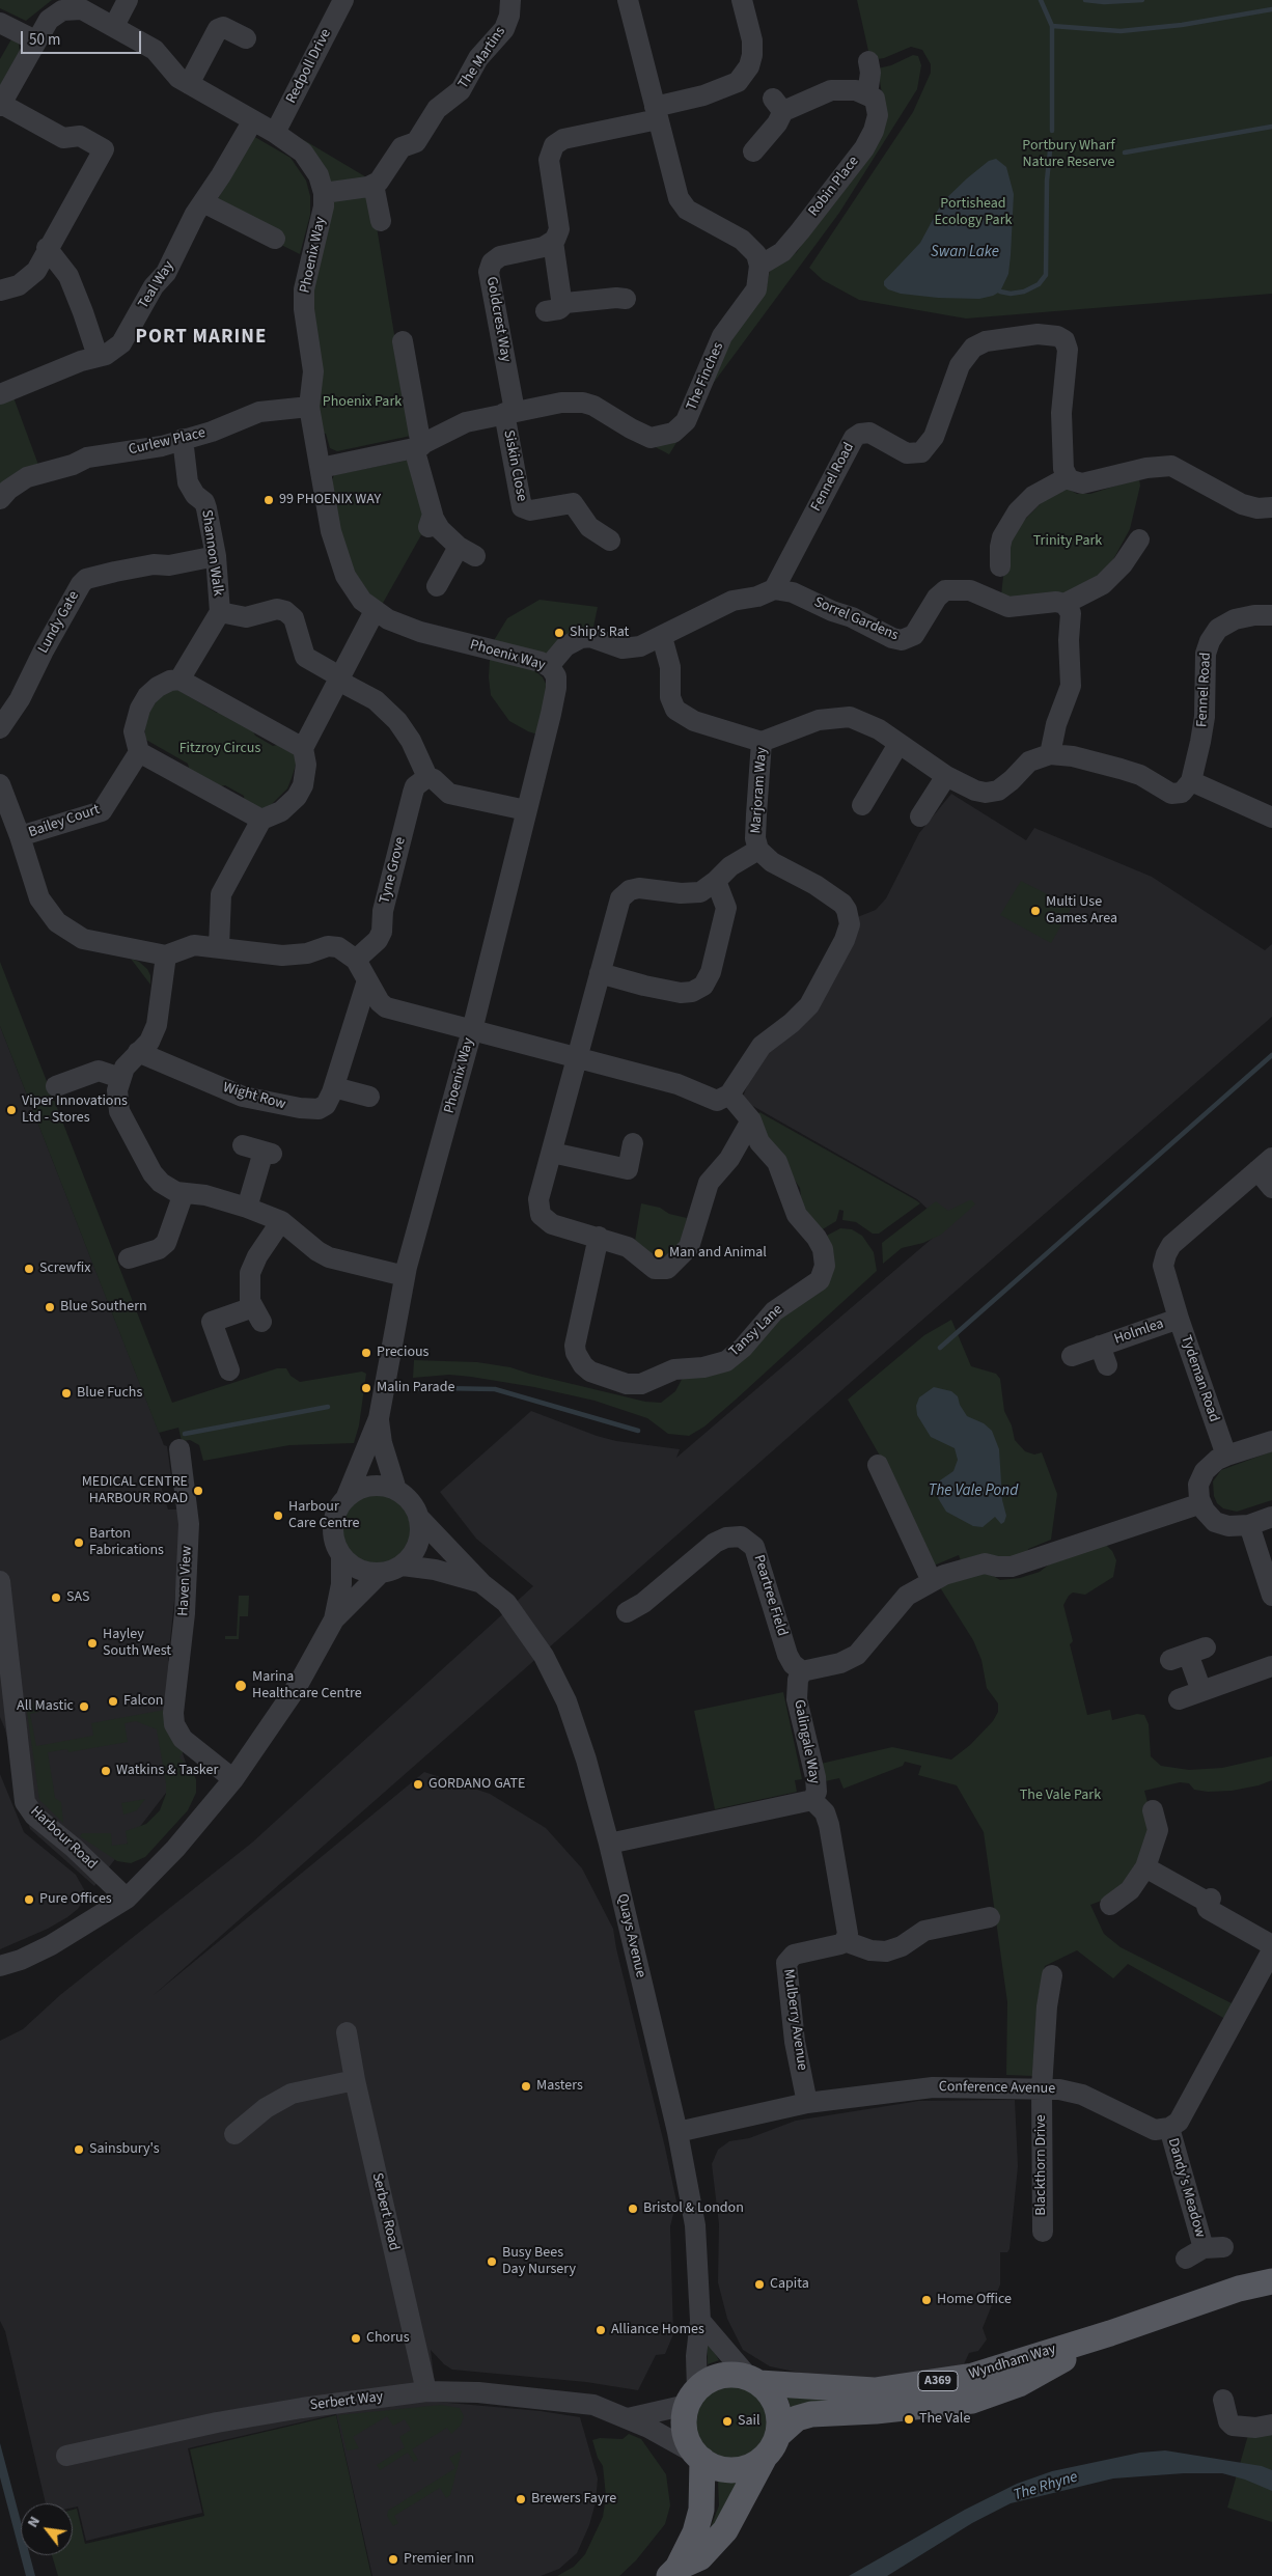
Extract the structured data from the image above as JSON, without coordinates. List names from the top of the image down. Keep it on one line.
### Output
{"streets":{"main road":["Wyndham Way","A369"],"street":["The Martins","Redpoll Drive","Robin Place","Phoenix Way","Teal Way","Goldcrest Way","The Finches","Curlew Place","Siskin Close","Fennel Road","Shannon Walk","Sorrel Gardens","Lundy Gate","Marjoram Way","Bailey Court","Tyne Grove","Wight Row","Tansy Lane","Holmlea","Tydeman Road","Haven View","Peartree Field","Galingale Way","Harbour Road","Quays Avenue","Mulberry Avenue","Conference Avenue","Blackthorn Drive","Dandy's Meadow","Serbert Road","Serbert Way"]},"crossings":[["Redpoll Drive","Phoenix Way"],["Robin Place","The Finches"],["Phoenix Way","Teal Way"],["Phoenix Way","The Finches"],["Phoenix Way","Curlew Place"],["Phoenix Way","Shannon Walk"],["Phoenix Way","Quays Avenue"],["Goldcrest Way","The Finches"],["Goldcrest Way","Siskin Close"],["The Finches","Siskin Close"],["Curlew Place","Shannon Walk"],["Fennel Road","Sorrel Gardens"],["Shannon Walk","Lundy Gate"],["Shannon Walk","Tyne Grove"],["Marjoram Way","Tansy Lane"],["Holmlea","Tydeman Road"],["Peartree Field","Galingale Way"],["Galingale Way","Quays Avenue"],["Quays Avenue","Conference Avenue"],["Quays Avenue","Wyndham Way"],["Quays Avenue","A369"],["Quays Avenue","Serbert Way"],["Mulberry Avenue","Conference Avenue"],["Conference Avenue","Blackthorn Drive"],["Conference Avenue","Dandy's Meadow"],["Serbert Road","Serbert Way"],["Wyndham Way","A369"],["Wyndham Way","Serbert Way"],["A369","Serbert Way"]],"districts":["PORT MARINE"],"water":["Swan Lake","The Vale Pond","The Rhyne"],"parks":["Portbury Wharf Nature Reserve","Portishead Ecology Park","Phoenix Park","Trinity Park","Fitzroy Circus","The Vale Park"],"places":["99 PHOENIX WAY","Ship's Rat","Multi Use Games Area","Viper Innovations Ltd - Stores","Man and Animal","Screwfix","Blue Southern","Precious","Malin Parade","Blue Fuchs","MEDICAL CENTRE HARBOUR ROAD","Harbour Care Centre","Barton Fabrications","SAS","Hayley South West","Marina Healthcare Centre","Falcon","All Mastic","Watkins & Tasker","GORDANO GATE","Pure Offices","Masters","Sainsbury's","Bristol & London","Busy Bees Day Nursery","Capita","Home Office","Alliance Homes","Chorus","The Vale","Sail","Brewers Fayre","Premier Inn"],"scale_bar":"50 m","north":"top left"}
